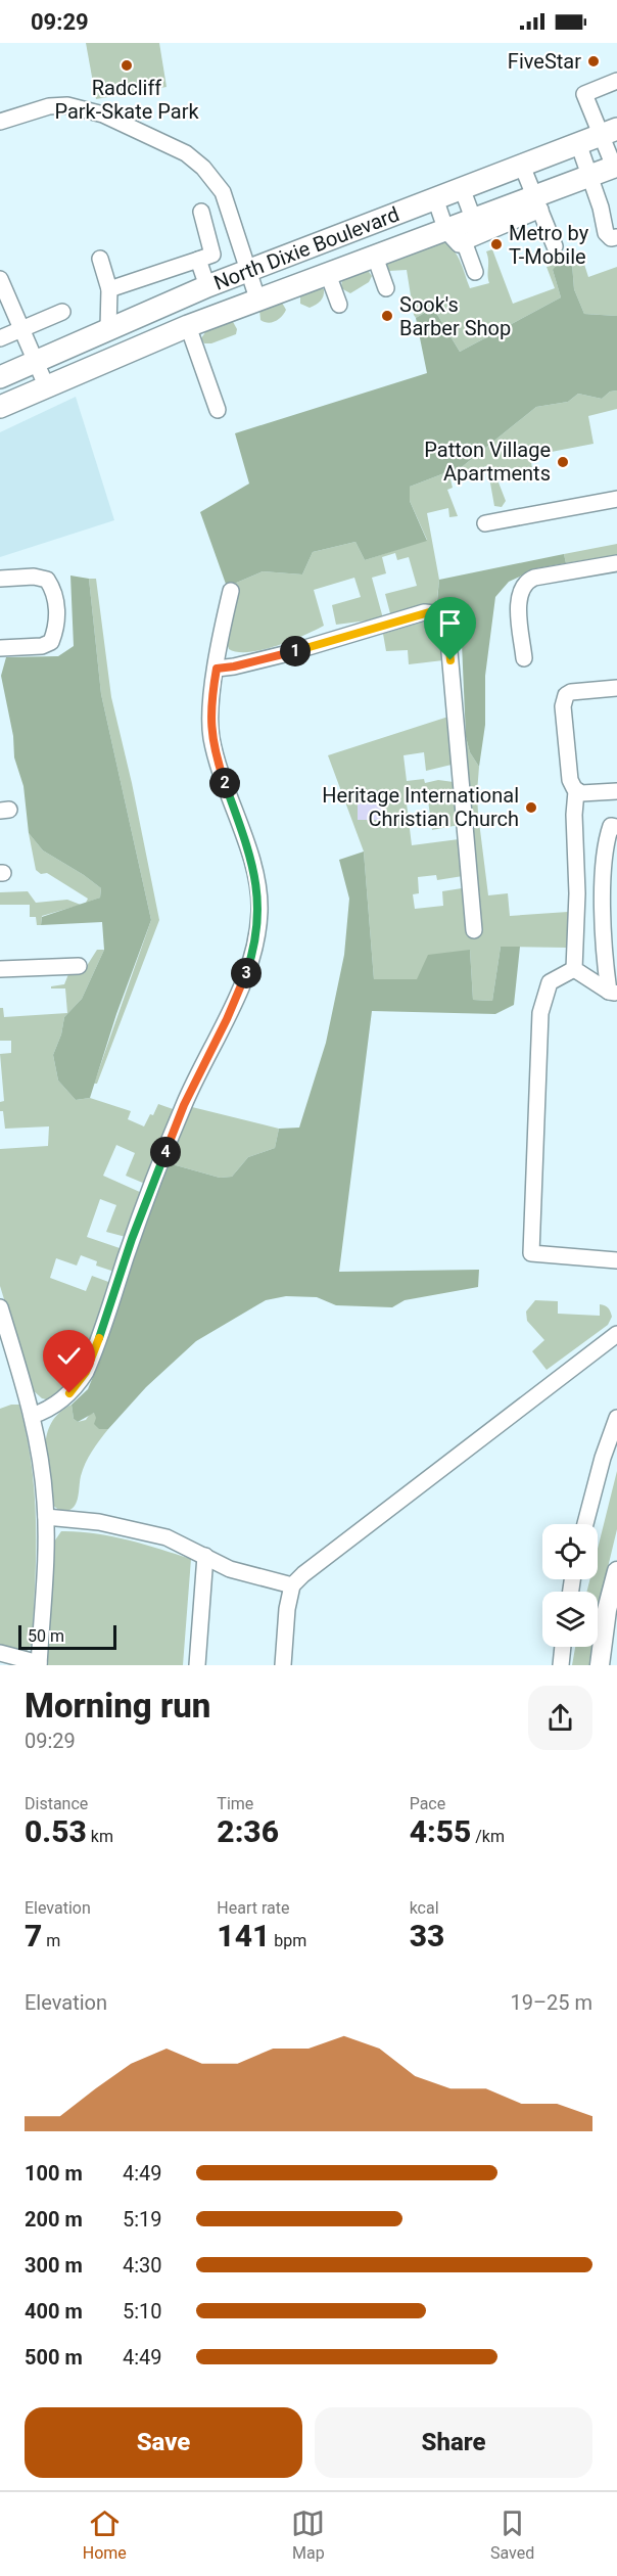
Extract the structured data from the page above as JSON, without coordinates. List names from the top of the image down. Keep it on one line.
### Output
{"streets":{"highway":["North Dixie Boulevard"]},"places":["FiveStar","Radcliff Park-Skate Park","Metro by T-Mobile","Sook's Barber Shop","Patton Village Apartments","Heritage International Christian Church"],"scale_bar":"50 m","page":{"status":"09:29","pins":["1","2","3","4"],"scale":"50 m","heading":["Morning run","09:29"],"stats":[["Distance","0.53 km"],["Time","2:36"],["Pace","4:55 /km"],["Elevation","7 m"],["Heart rate","141 bpm"],["kcal","33"]],"chart":["Elevation","19–25 m"],"list":[{"name":"100 m","note":"4:49"},{"name":"200 m","note":"5:19"},{"name":"300 m","note":"4:30"},{"name":"400 m","note":"5:10"},{"name":"500 m","note":"4:49"}],"buttons":["Save","Share"],"tabs":["Home","Map","Saved"]}}
